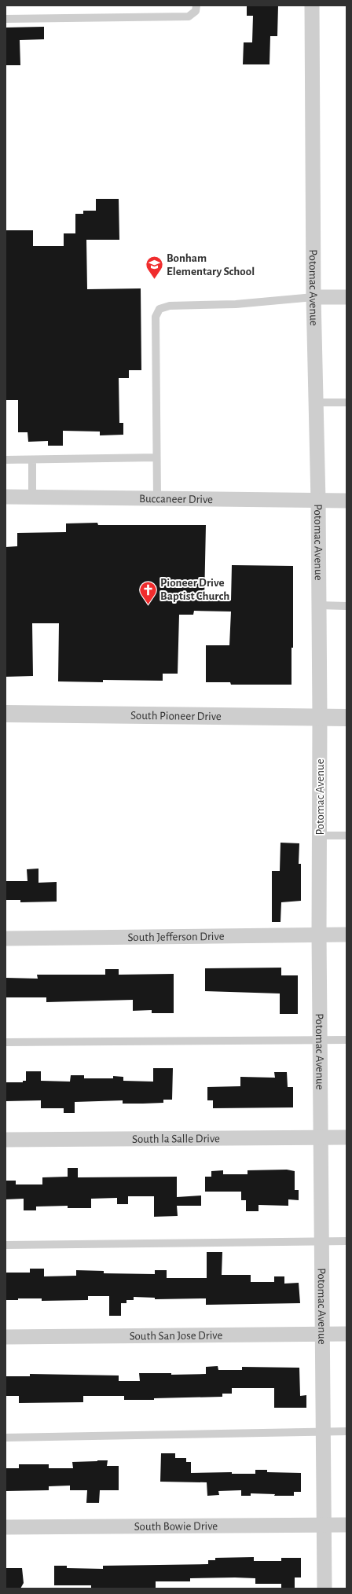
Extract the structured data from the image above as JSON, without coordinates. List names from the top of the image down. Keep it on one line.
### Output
{"streets":{"street":["Potomac Avenue","Buccaneer Drive","South Pioneer Drive","South Jefferson Drive","South la Salle Drive","South San Jose Drive","South Bowie Drive"]},"crossings":[["Potomac Avenue","Buccaneer Drive"],["Potomac Avenue","South Pioneer Drive"],["Potomac Avenue","South Jefferson Drive"],["Potomac Avenue","South la Salle Drive"],["Potomac Avenue","South San Jose Drive"],["Potomac Avenue","South Bowie Drive"]],"places":{"school or university":["Bonham Elementary School"],"church":["Pioneer Drive Baptist Church"]}}
